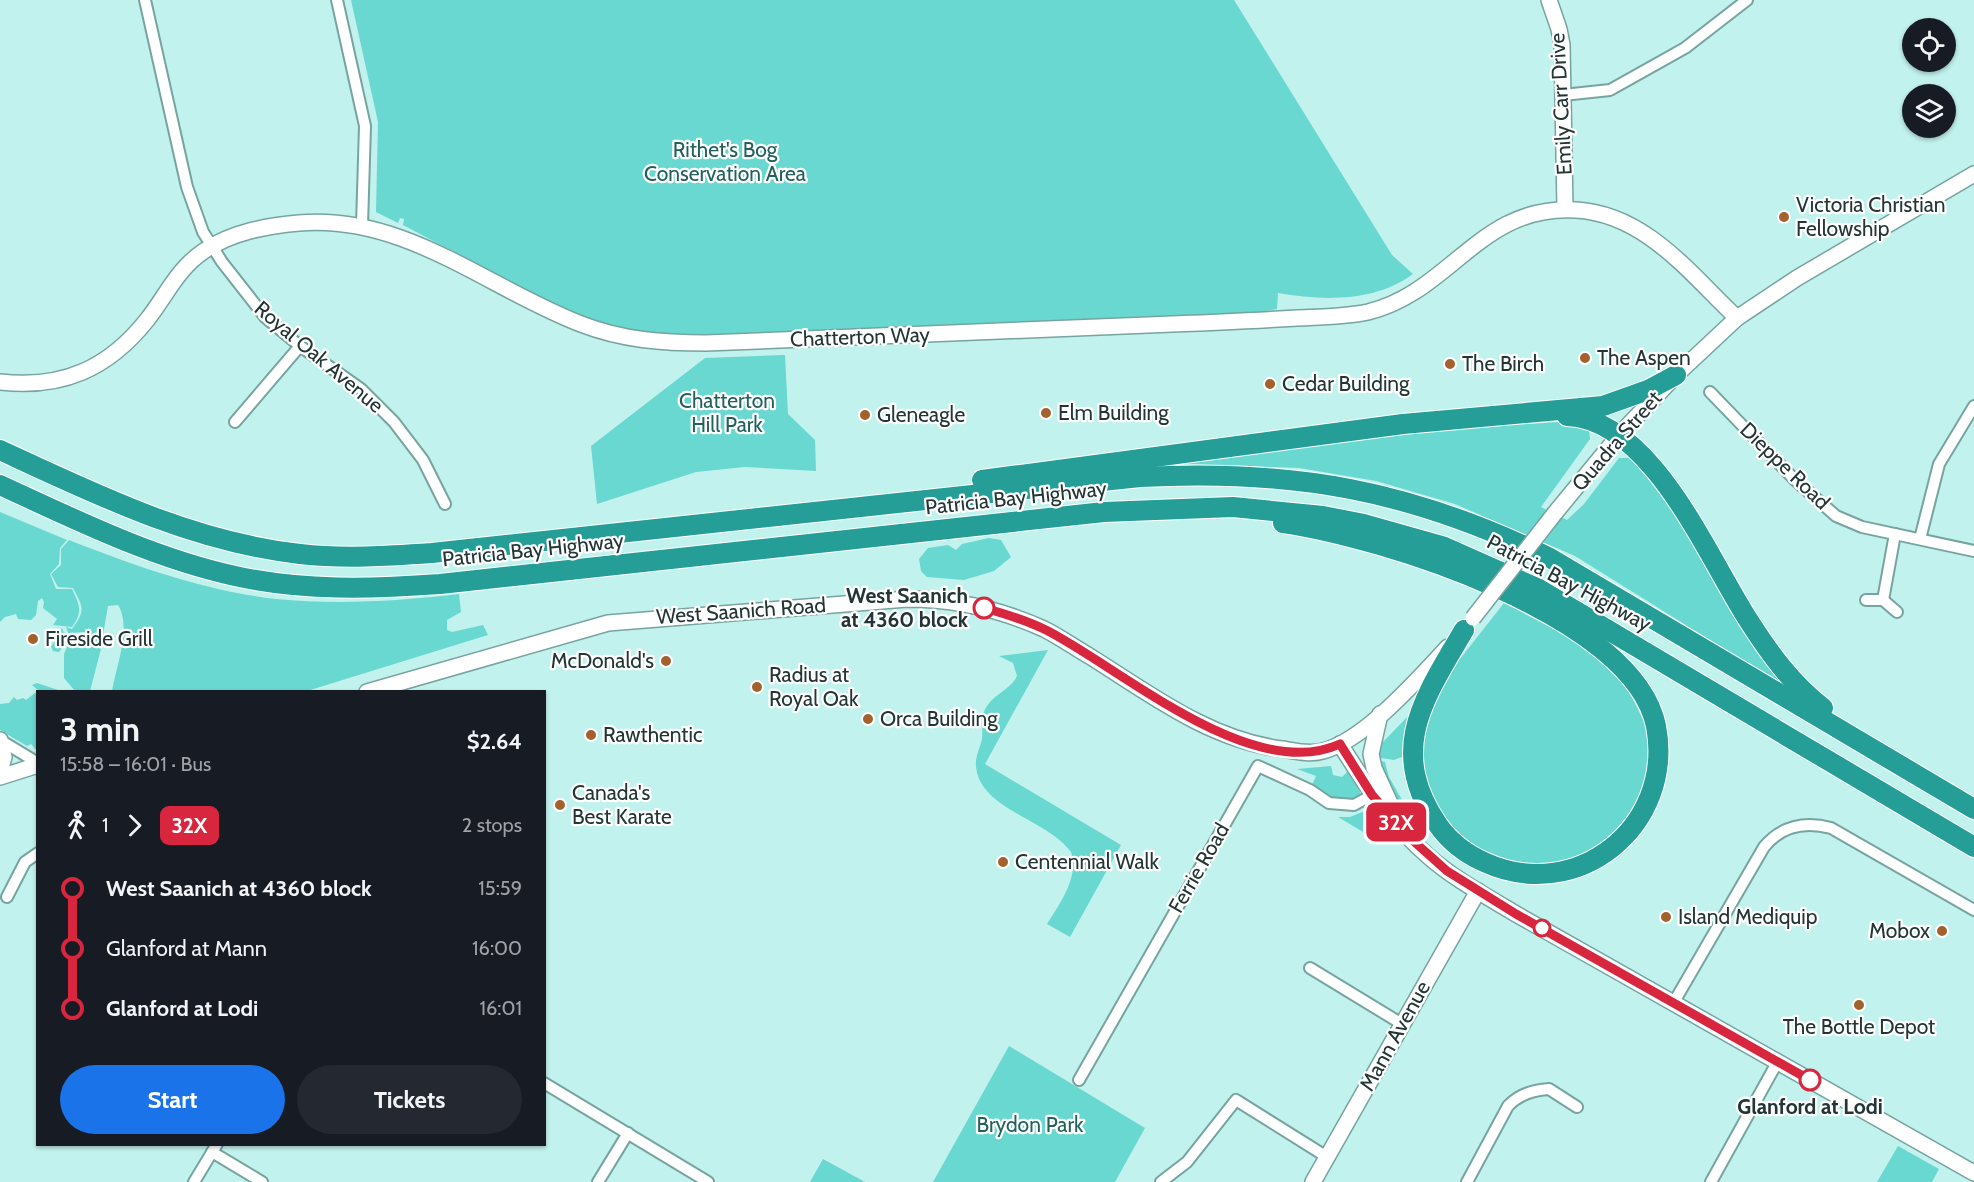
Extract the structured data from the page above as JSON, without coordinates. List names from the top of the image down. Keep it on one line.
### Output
{"streets":{"highway":["Patricia Bay Highway"],"main road":["Emily Carr Drive","Chatterton Way","Quadra Street","West Saanich Road","Mann Avenue"],"street":["Royal Oak Avenue","Dieppe Road","Ferrie Road"]},"crossings":[["Emily Carr Drive","Chatterton Way"],["Chatterton Way","Royal Oak Avenue"],["Chatterton Way","Quadra Street"],["Quadra Street","West Saanich Road"]],"parks":["Rithet's Bog Conservation Area","Chatterton Hill Park","Brydon Park"],"places":["Victoria Christian Fellowship","The Aspen","The Birch","Cedar Building","Elm Building","Gleneagle","West Saanich at 4360 block","Fireside Grill","McDonald's","Radius at Royal Oak","Orca Building","Rawthentic","Canada's Best Karate","Centennial Walk","Island Mediquip","Mobox","The Bottle Depot","Glanford at Lodi"],"lines":["bus line 32X"],"page":{"on_map":"32X","heading":["3 min","15:58 – 16:01 · Bus","$2.64"],"legs":["1","32X","2 stops"],"list":[{"name":"West Saanich at 4360 block","value":"15:59"},{"name":"Glanford at Mann","value":"16:00"},{"name":"Glanford at Lodi","value":"16:01"}],"buttons":["Start","Tickets"]}}
